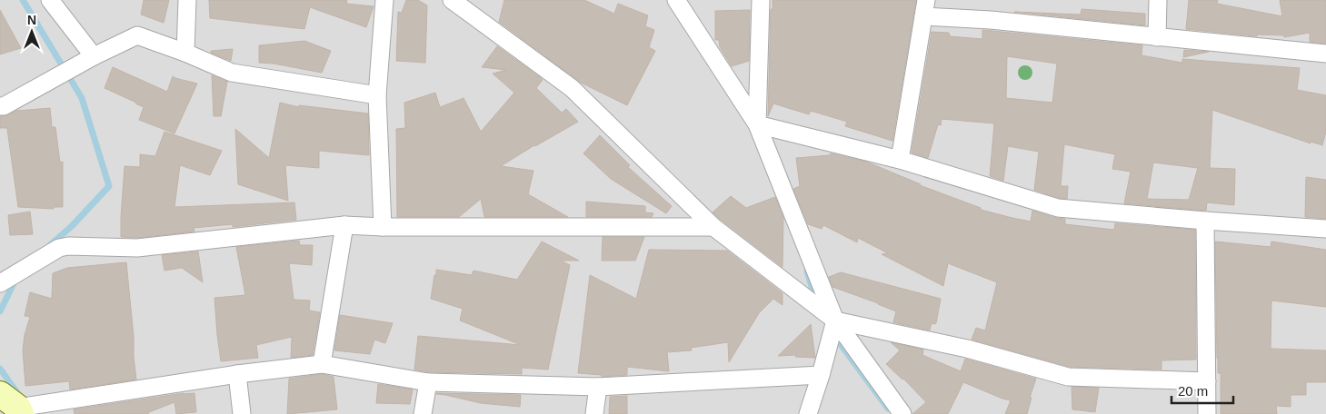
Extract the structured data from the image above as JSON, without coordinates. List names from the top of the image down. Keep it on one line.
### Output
{"scale_bar":"20 m","north":"top"}
